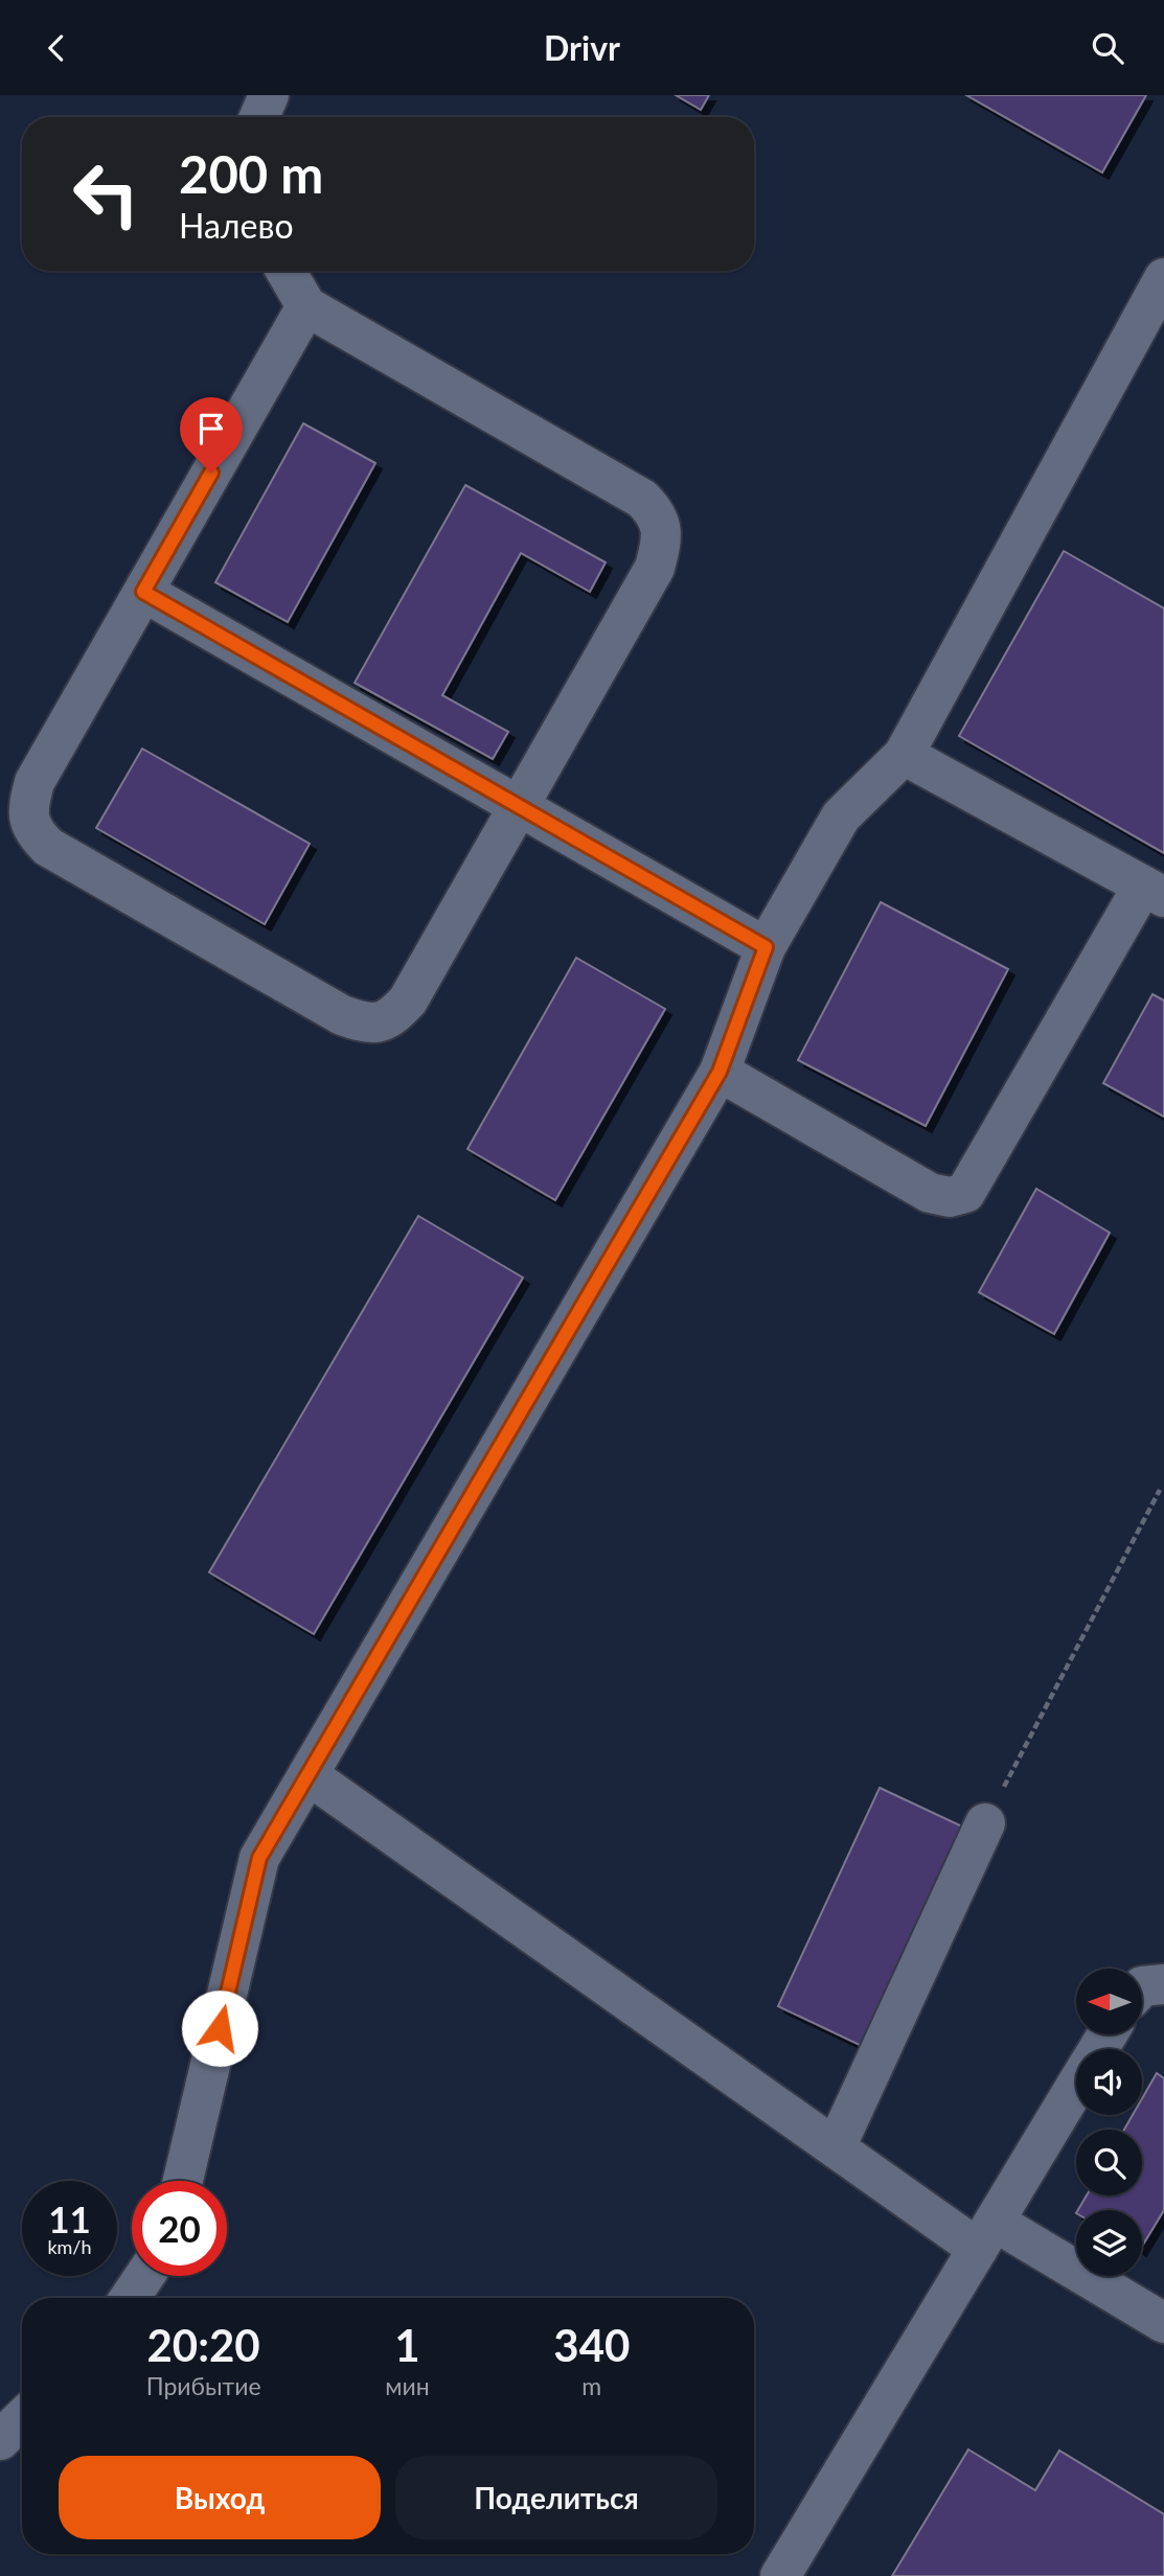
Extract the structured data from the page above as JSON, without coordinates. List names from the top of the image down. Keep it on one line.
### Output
{"north":"left","page":{"header":"Drivr","turn":["200 m","Налево"],"speed":"11 km/h","limit":"20","eta":["20:20","Прибытие","1","мин","340","m"],"buttons":["Выход","Поделиться"]}}
